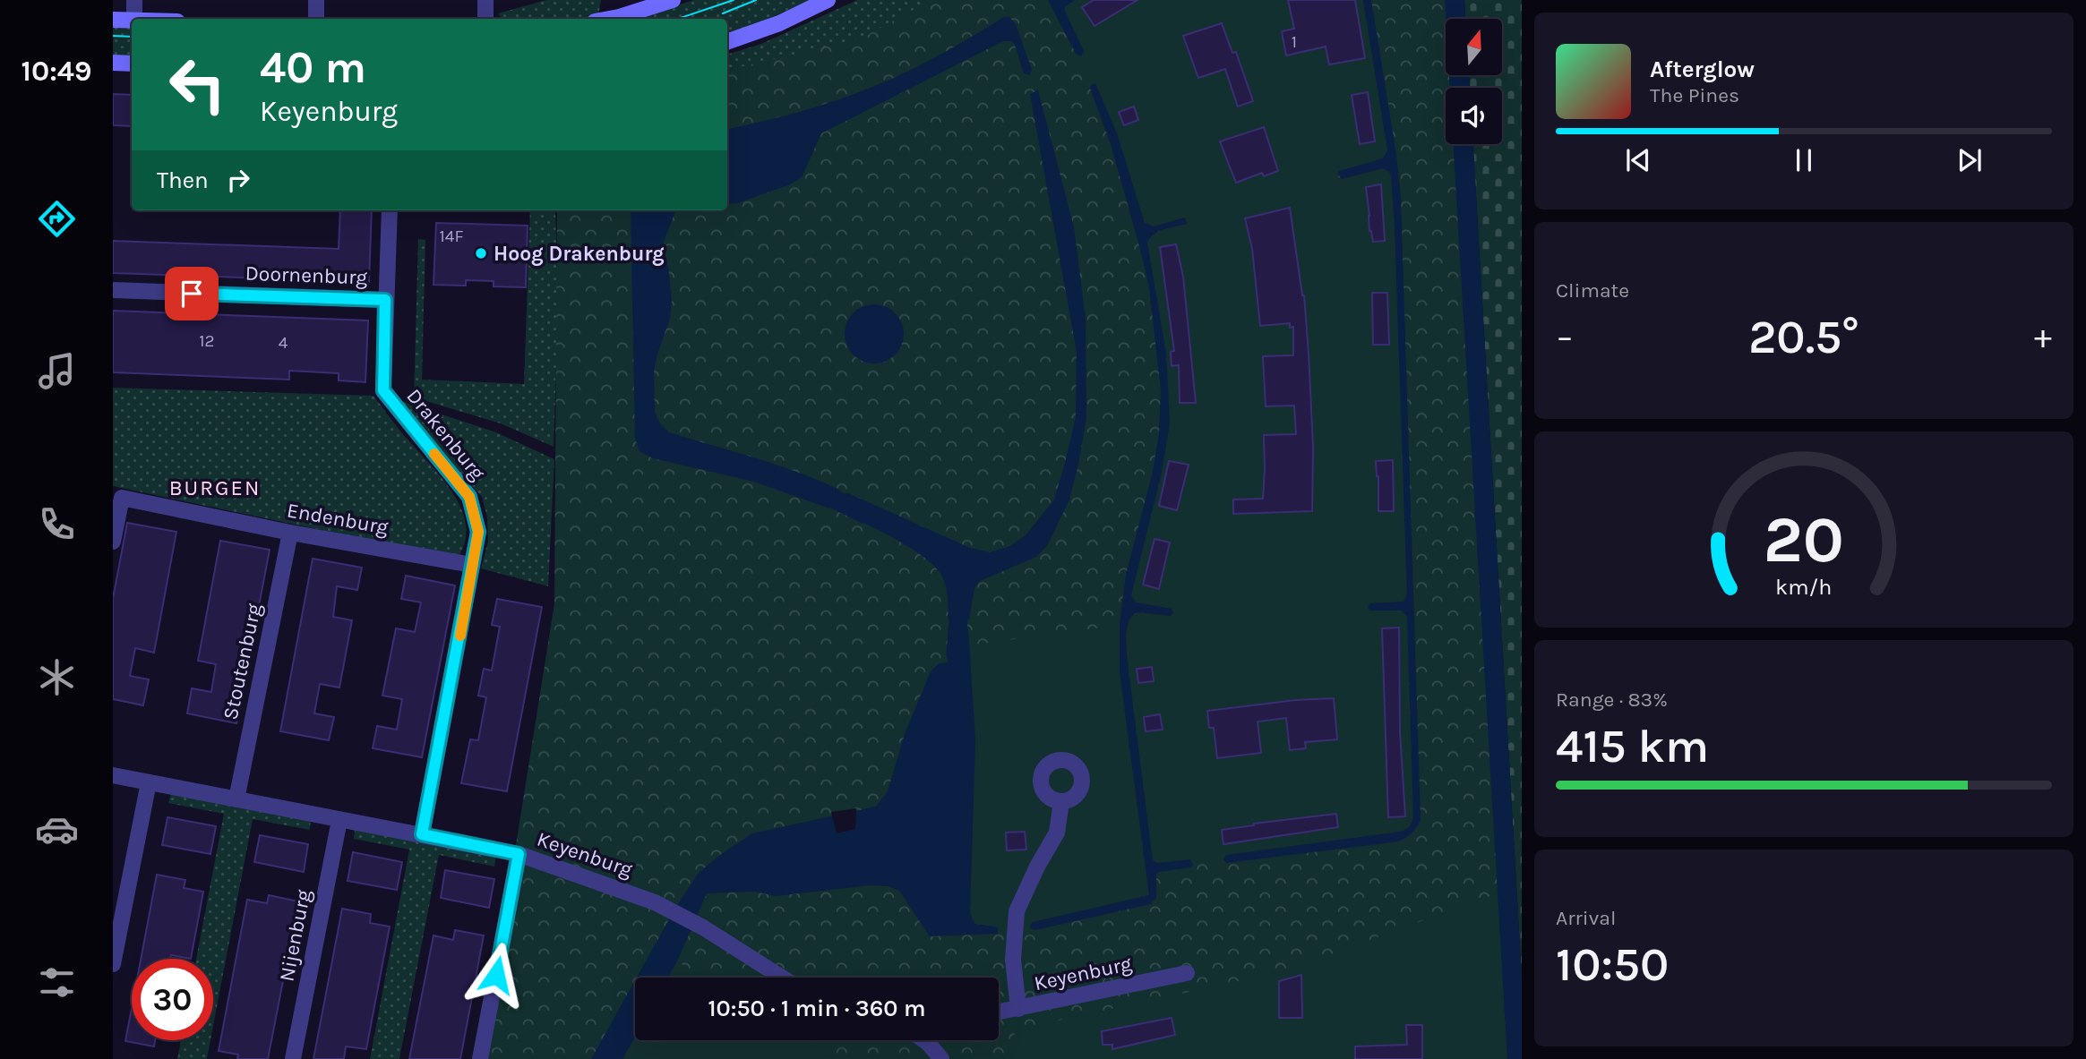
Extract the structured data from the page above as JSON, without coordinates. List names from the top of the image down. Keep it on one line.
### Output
{"streets":{"street":["Doornenburg","Drakenburg","Endenburg","Stoutenburg","Keyenburg","Nijenburg"]},"crossings":[["Doornenburg","Drakenburg"],["Drakenburg","Endenburg"],["Drakenburg","Keyenburg"],["Endenburg","Stoutenburg"],["Stoutenburg","Keyenburg"],["Keyenburg","Nijenburg"]],"districts":["BURGEN"],"places":["Hoog Drakenburg"],"house_numbers":["1","14F","12","4"],"north":"top","page":{"tabs":"10:49","turn":["40 m","Keyenburg"],"song":["Afterglow","The Pines"],"then":"Then","tile":["Climate",["Range · 83%","415 km"],["Arrival","10:50"]],"heat":["−","20.5°","+"],"limit":"30","trip":"10:50 · 1 min · 360 m","gauge":["20","km/h"]}}
